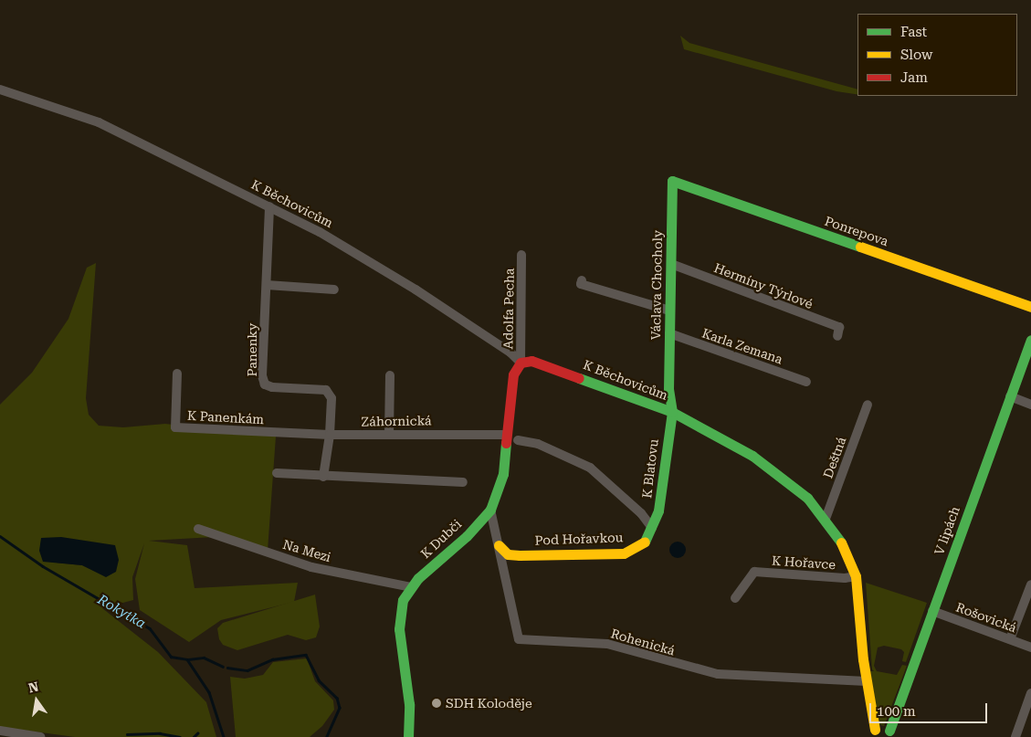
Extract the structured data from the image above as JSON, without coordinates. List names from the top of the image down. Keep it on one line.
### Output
{"streets":{"street":["K Běchovicům","Ponrepova","Václava Chocholy","Hermíny Týrlové","Adolfa Pecha","Karla Zemana","Panenky","K Panenkám","Záhornická","Deštná","K Blatovu","V lipách","K Dubči","Pod Hořavkou","Na Mezi","K Hořavce","Rošovická","Rohenická"]},"crossings":[["K Běchovicům","Václava Chocholy"],["K Běchovicům","Adolfa Pecha"],["K Běchovicům","Panenky"],["K Běchovicům","Deštná"],["K Běchovicům","K Blatovu"],["K Běchovicům","K Dubči"],["K Běchovicům","K Hořavce"],["K Běchovicům","Rohenická"],["Ponrepova","Václava Chocholy"],["Václava Chocholy","Hermíny Týrlové"],["Václava Chocholy","Karla Zemana"],["Václava Chocholy","K Blatovu"],["Adolfa Pecha","K Dubči"],["Panenky","K Panenkám"],["Panenky","Záhornická"],["K Panenkám","Záhornická"],["Záhornická","K Dubči"],["K Blatovu","Pod Hořavkou"],["V lipách","Rošovická"],["K Dubči","Na Mezi"],["K Dubči","Rohenická"],["Pod Hořavkou","Rohenická"]],"water":["Rokytka"],"places":["SDH Koloděje"],"legend":["Fast","Slow","Jam"],"scale_bar":"100 m","north":"top"}
